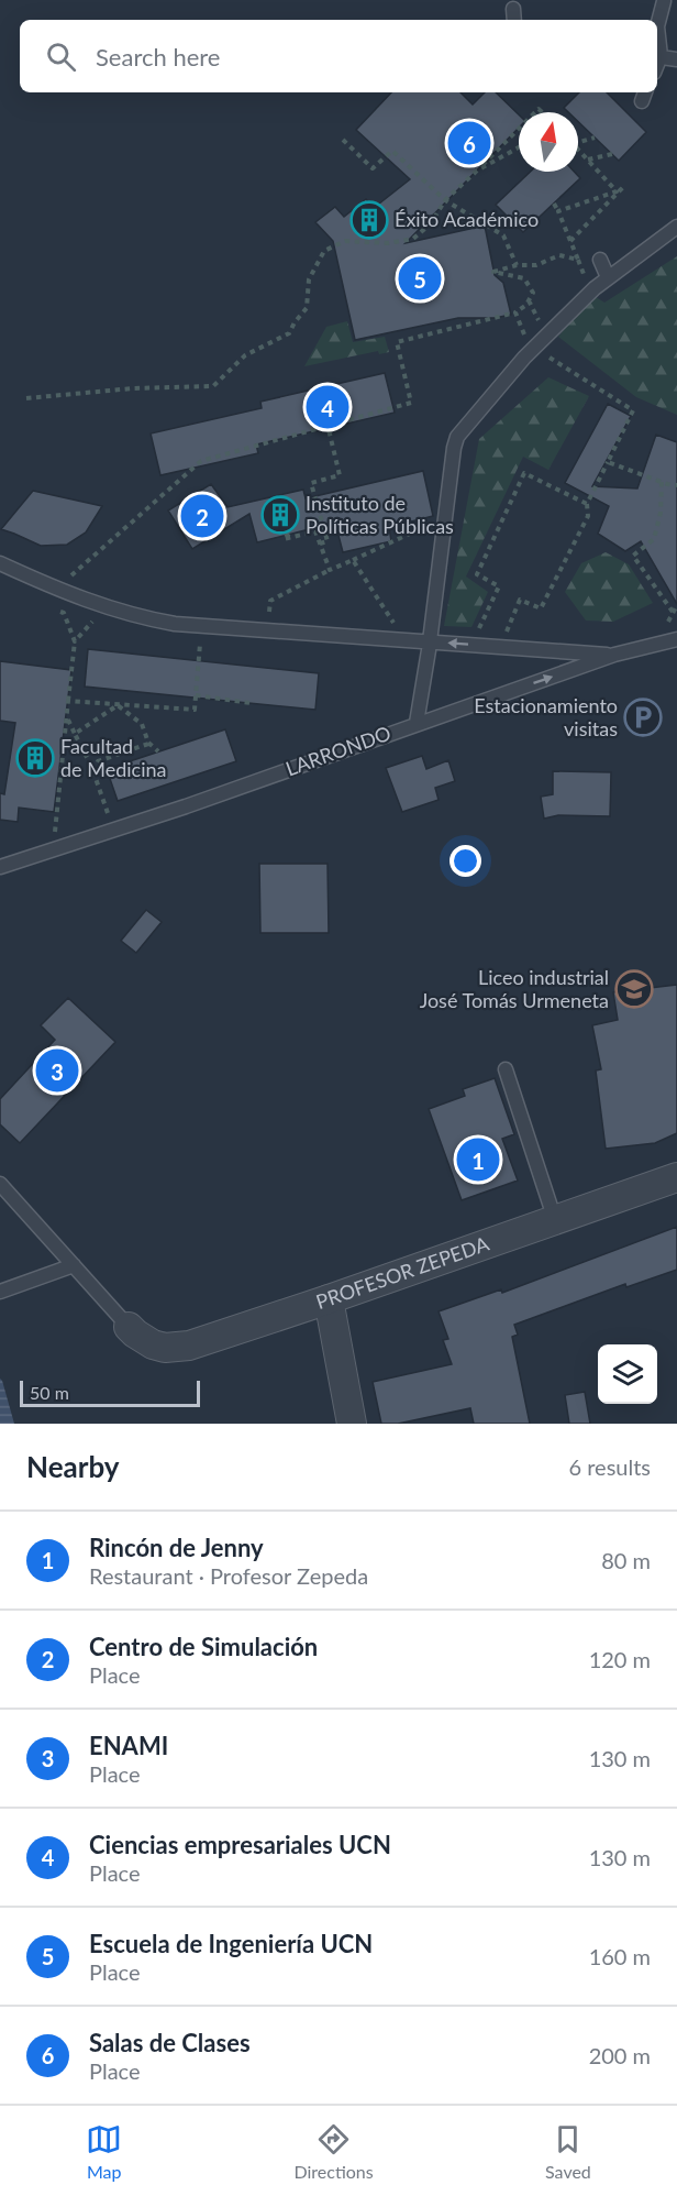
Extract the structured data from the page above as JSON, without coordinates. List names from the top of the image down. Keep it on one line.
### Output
{"streets":{"street":["PROFESOR ZEPEDA"],"lane":["LARRONDO"]},"places":{"building":["Éxito Académico","Instituto de Políticas Públicas","Facultad de Medicina"],"parking":["Estacionamiento visitas"],"school or university":["Liceo industrial José Tomás Urmeneta"]},"scale_bar":"50 m","north":"top","page":{"search":"Search here","pins":["6","5","4","2","3","1"],"scale":"50 m","heading":["Nearby","6 results"],"list":[{"mark":"1","name":"Rincón de Jenny","note":"Restaurant · Profesor Zepeda","value":"80 m"},{"mark":"2","name":"Centro de Simulación","note":"Place","value":"120 m"},{"mark":"3","name":"ENAMI","note":"Place","value":"130 m"},{"mark":"4","name":"Ciencias empresariales UCN","note":"Place","value":"130 m"},{"mark":"5","name":"Escuela de Ingeniería UCN","note":"Place","value":"160 m"},{"mark":"6","name":"Salas de Clases","note":"Place","value":"200 m"}],"nav":["Map","Directions","Saved"]}}
